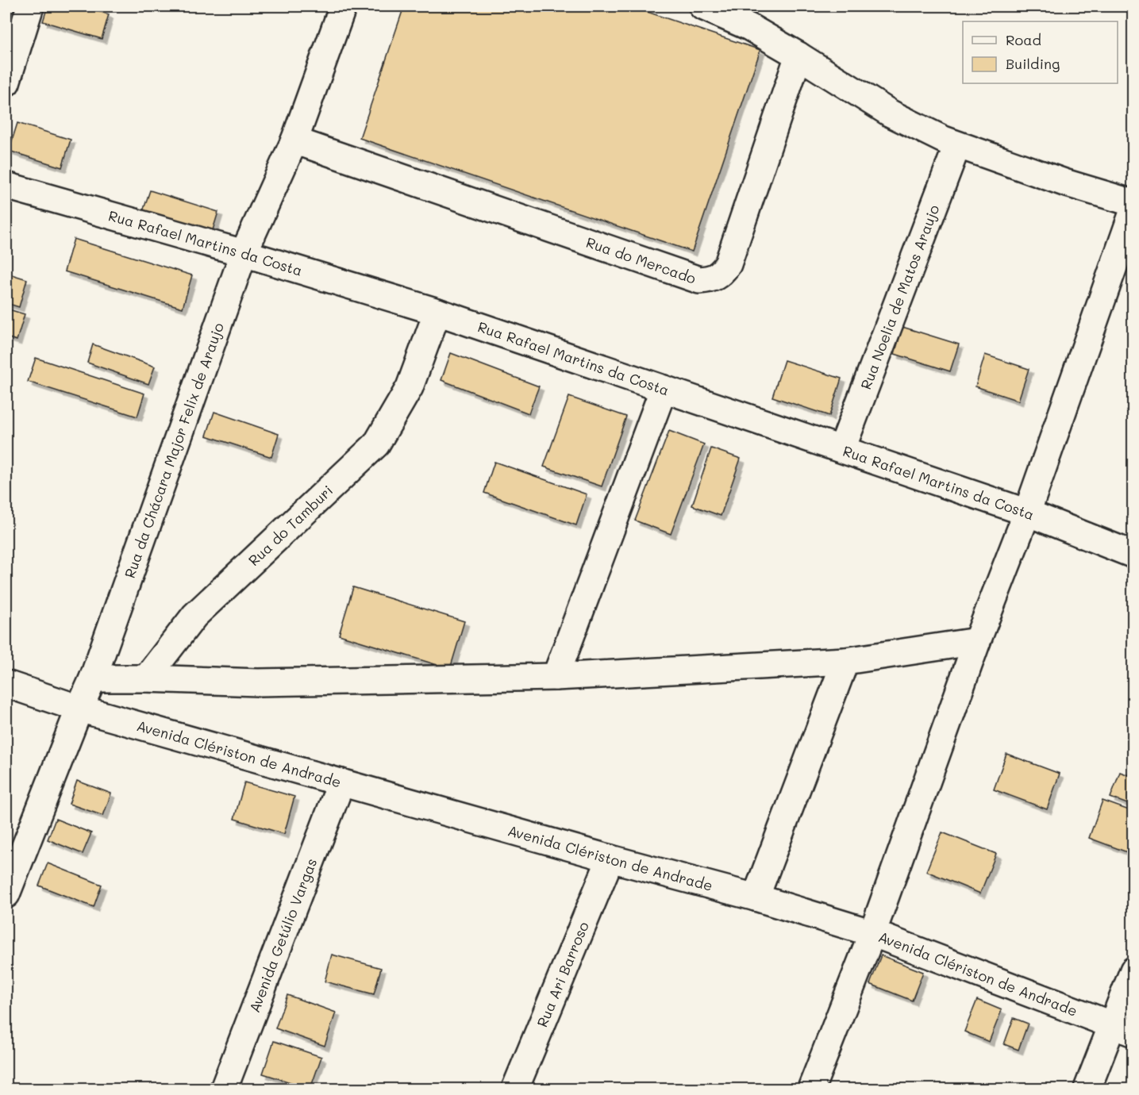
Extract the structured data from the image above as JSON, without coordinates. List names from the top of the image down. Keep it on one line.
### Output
{"streets":{"street":["Rua Rafael Martins da Costa","Rua do Mercado","Rua Noelia de Matos Araujo","Rua da Chácara Major Felix de Araujo","Rua do Tamburi","Avenida Clériston de Andrade","Avenida Getúlio Vargas","Rua Ari Barroso"]},"crossings":[["Rua Rafael Martins da Costa","Rua Noelia de Matos Araujo"],["Rua Rafael Martins da Costa","Rua da Chácara Major Felix de Araujo"],["Rua Rafael Martins da Costa","Rua do Tamburi"],["Rua do Mercado","Rua da Chácara Major Felix de Araujo"],["Rua da Chácara Major Felix de Araujo","Avenida Clériston de Andrade"],["Avenida Clériston de Andrade","Avenida Getúlio Vargas"],["Avenida Clériston de Andrade","Rua Ari Barroso"]],"legend":["Road","Building"]}
